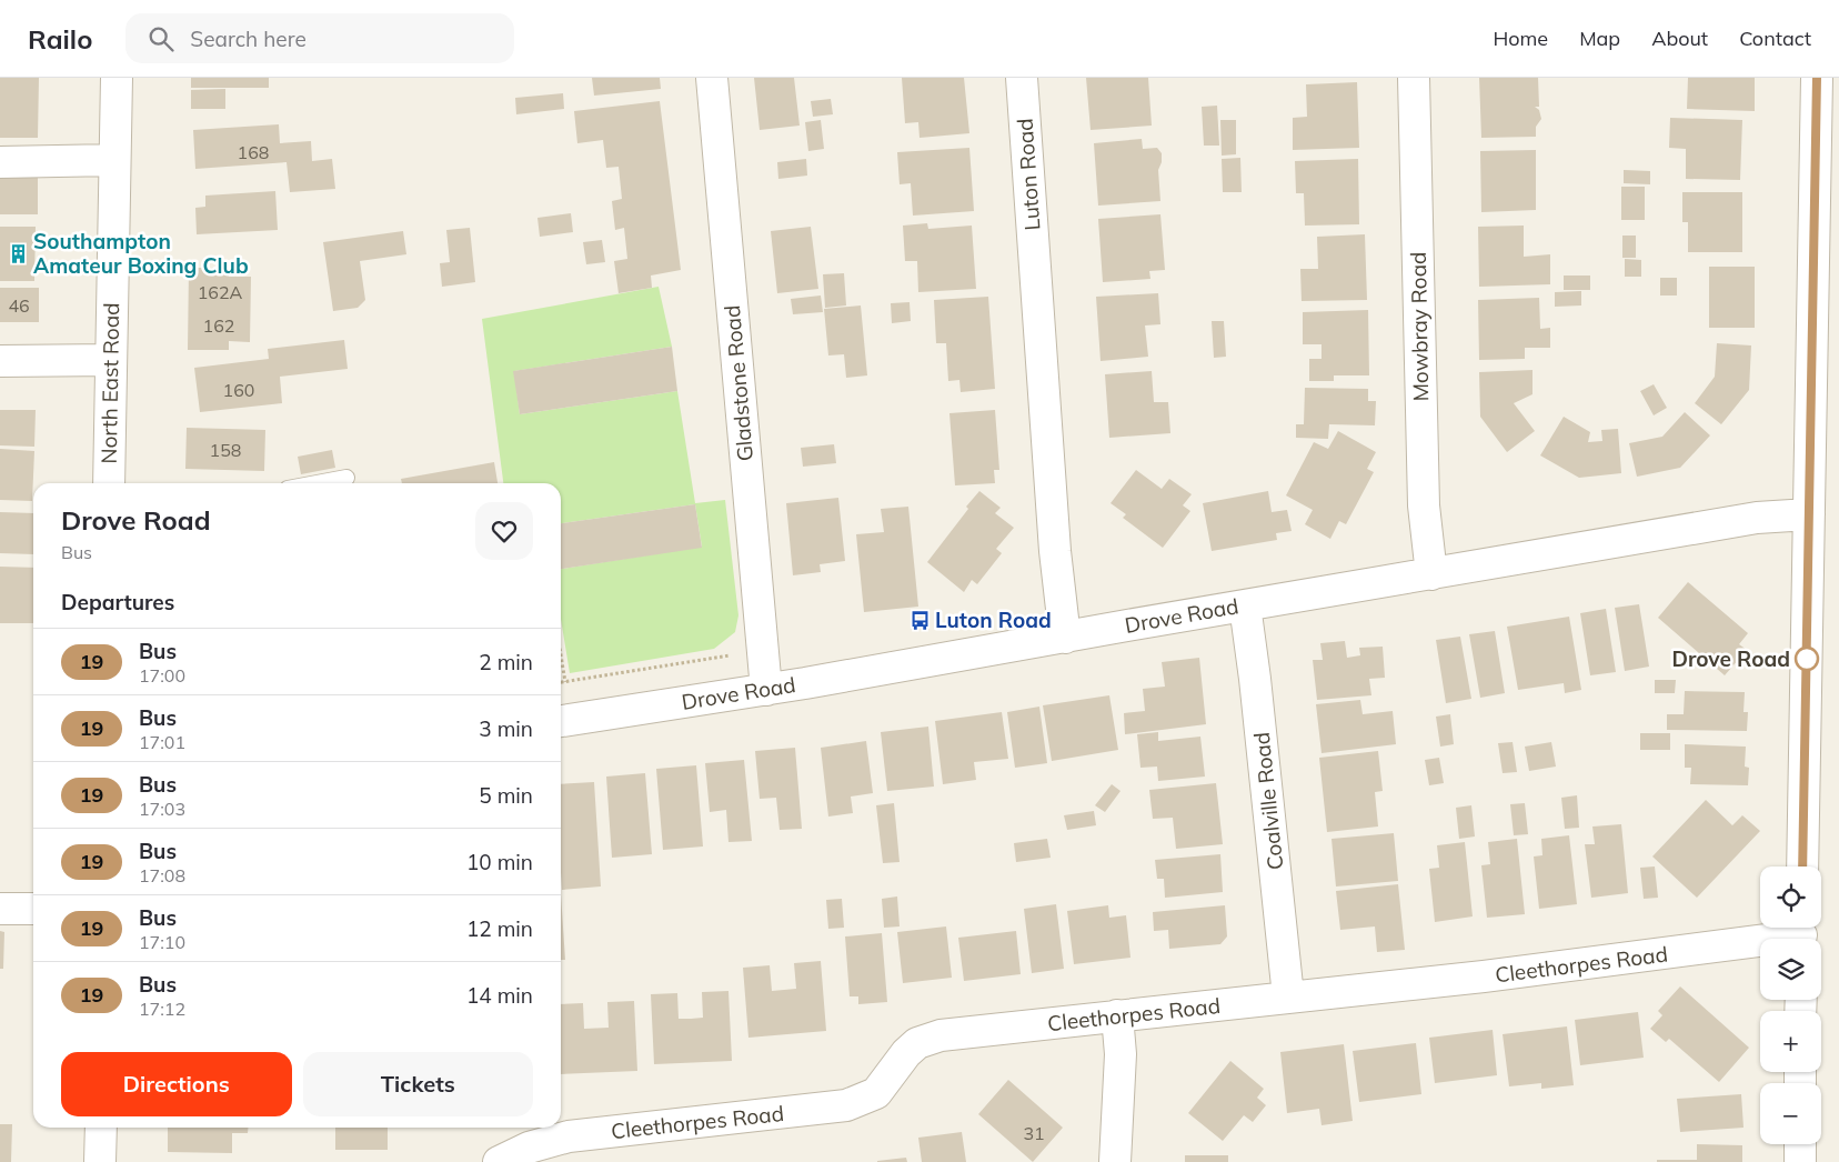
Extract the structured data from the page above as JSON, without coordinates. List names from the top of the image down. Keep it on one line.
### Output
{"streets":{"street":["Luton Road","Mowbray Road","North East Road","Gladstone Road","Drove Road","Coalville Road","Cleethorpes Road"]},"crossings":[["Luton Road","Drove Road"],["Mowbray Road","Drove Road"],["Gladstone Road","Drove Road"],["Drove Road","Coalville Road"],["Coalville Road","Cleethorpes Road"]],"places":{"building":["Southampton Amateur Boxing Club"],"bus stop":["Luton Road"],"other":["Drove Road"]},"lines":["bus line 19"],"house_numbers":["168","162A","46","162","160","158","31"],"page":{"header":"Railo","search":"Search here","nav":["Home","Map","About","Contact"],"heading":[["Drove Road","Bus"],"Departures"],"list":[{"mark":"19","name":"Bus","note":"17:00","value":"2 min"},{"mark":"19","name":"Bus","note":"17:01","value":"3 min"},{"mark":"19","name":"Bus","note":"17:03","value":"5 min"},{"mark":"19","name":"Bus","note":"17:08","value":"10 min"},{"mark":"19","name":"Bus","note":"17:10","value":"12 min"},{"mark":"19","name":"Bus","note":"17:12","value":"14 min"}],"map_buttons":["+","−"],"buttons":["Directions","Tickets"]}}
